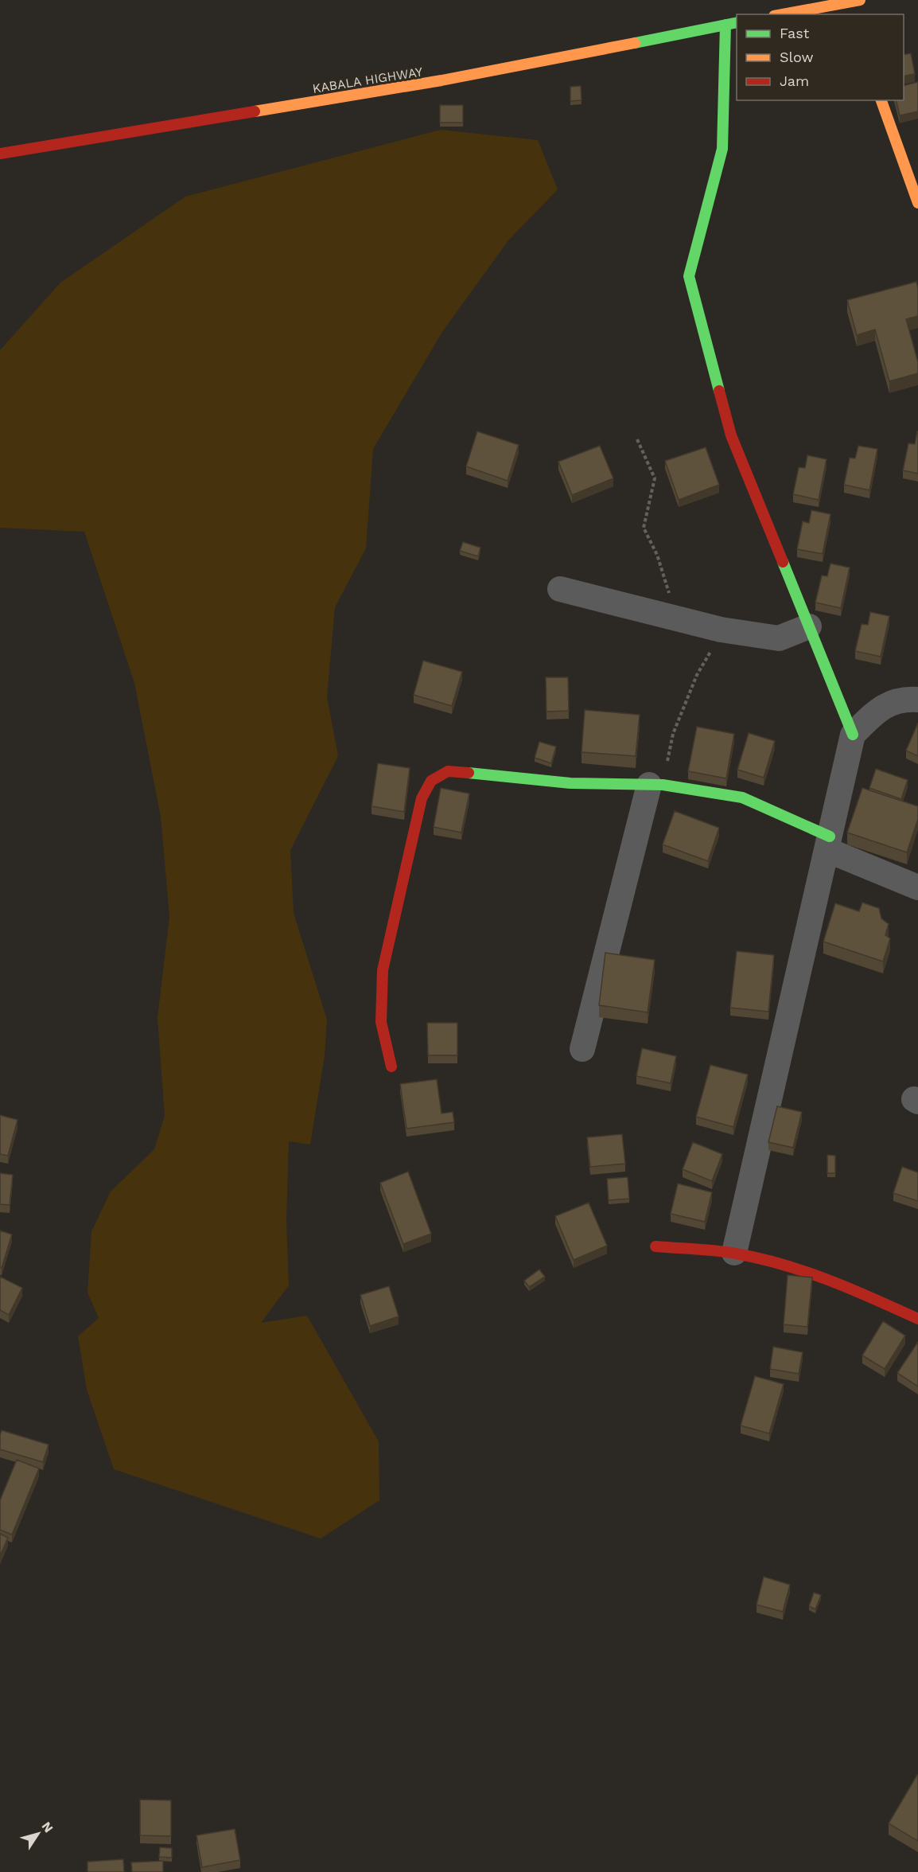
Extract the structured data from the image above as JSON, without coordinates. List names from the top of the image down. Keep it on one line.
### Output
{"streets":{"street":["KABALA HIGHWAY"]},"legend":["Fast","Slow","Jam"],"north":"top right"}
